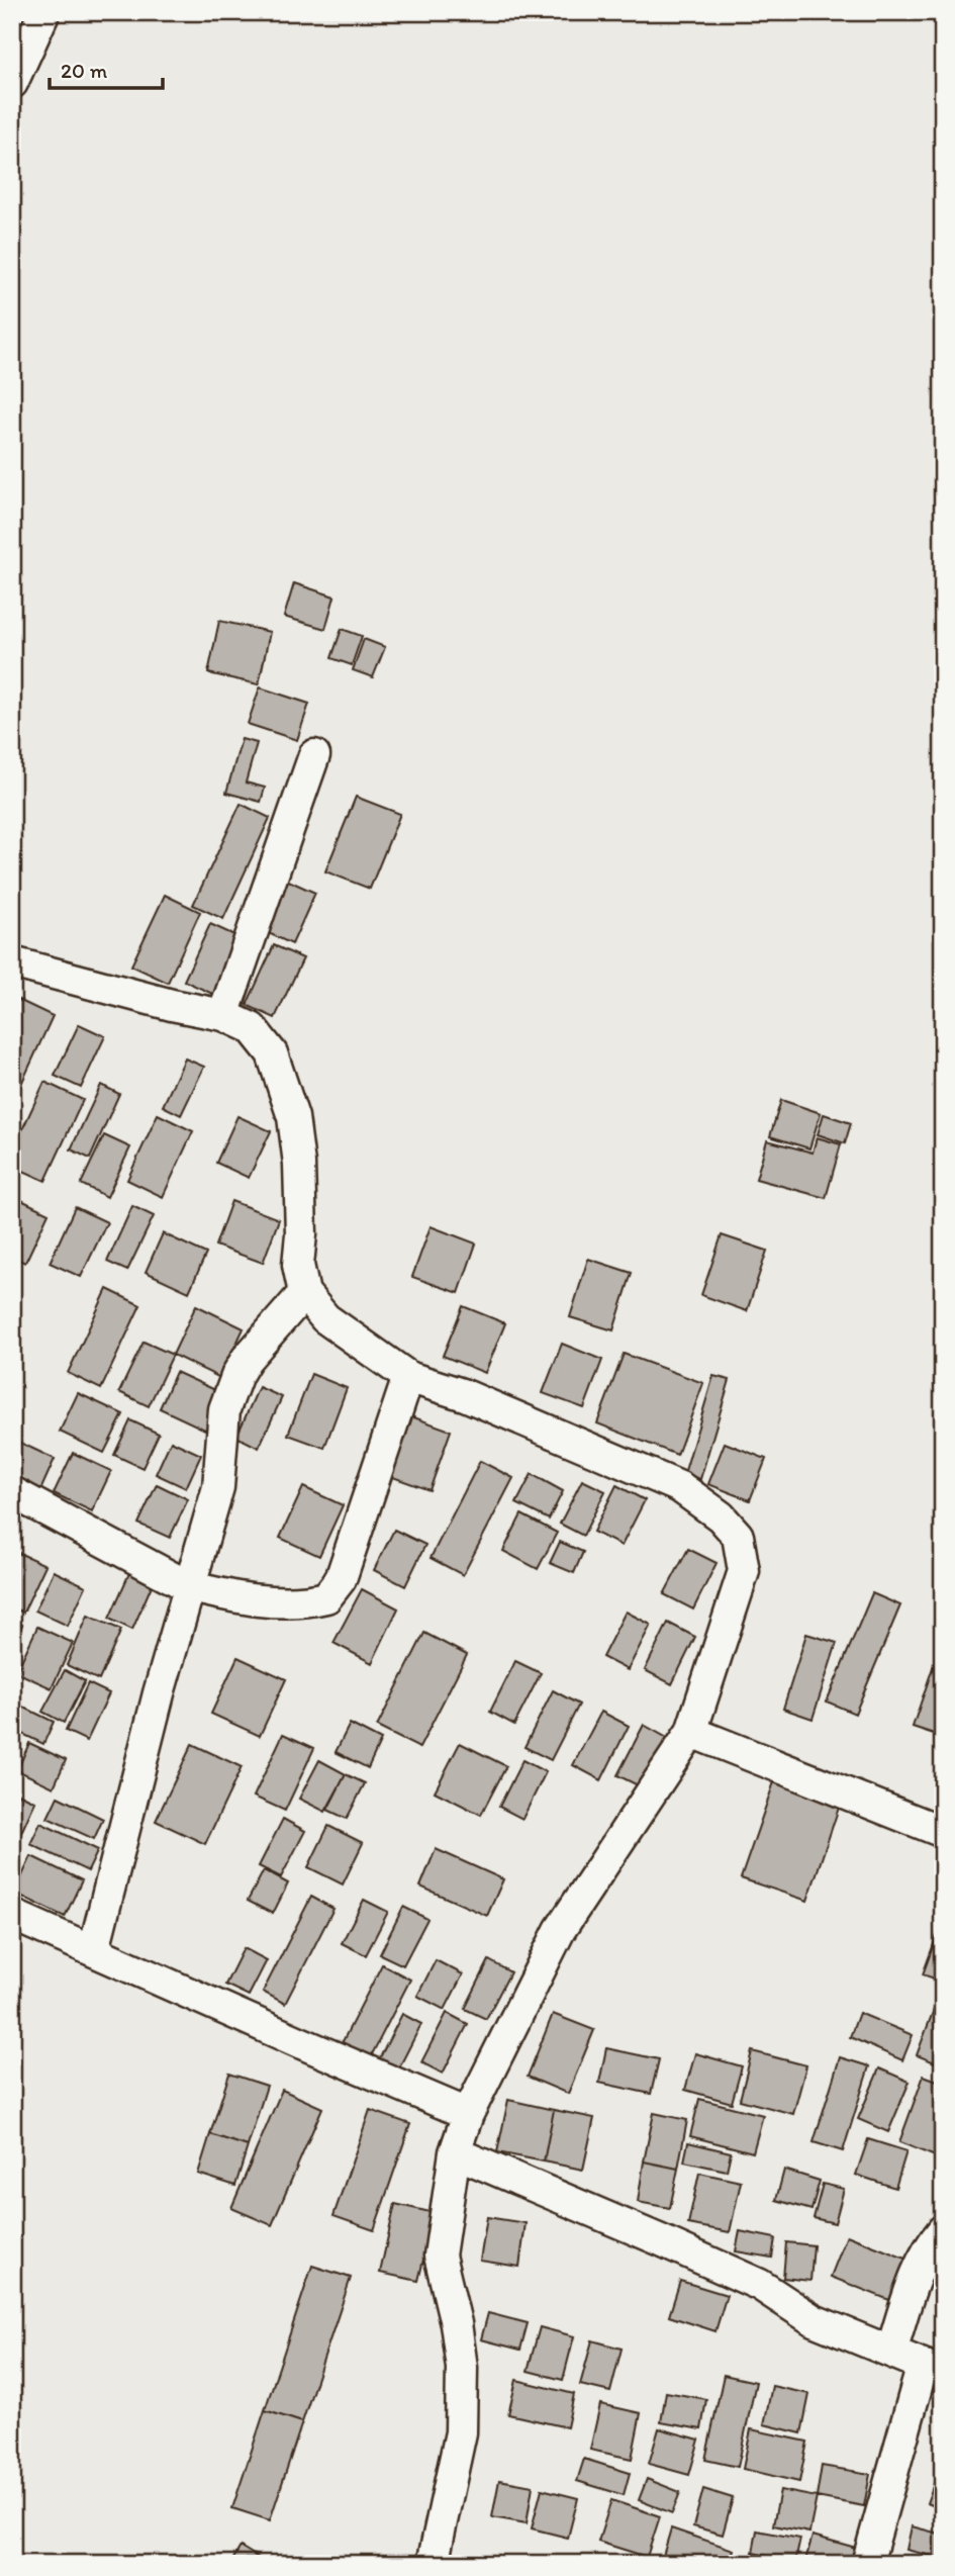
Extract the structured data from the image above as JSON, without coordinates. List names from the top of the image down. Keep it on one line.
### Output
{"scale_bar":"20 m"}
